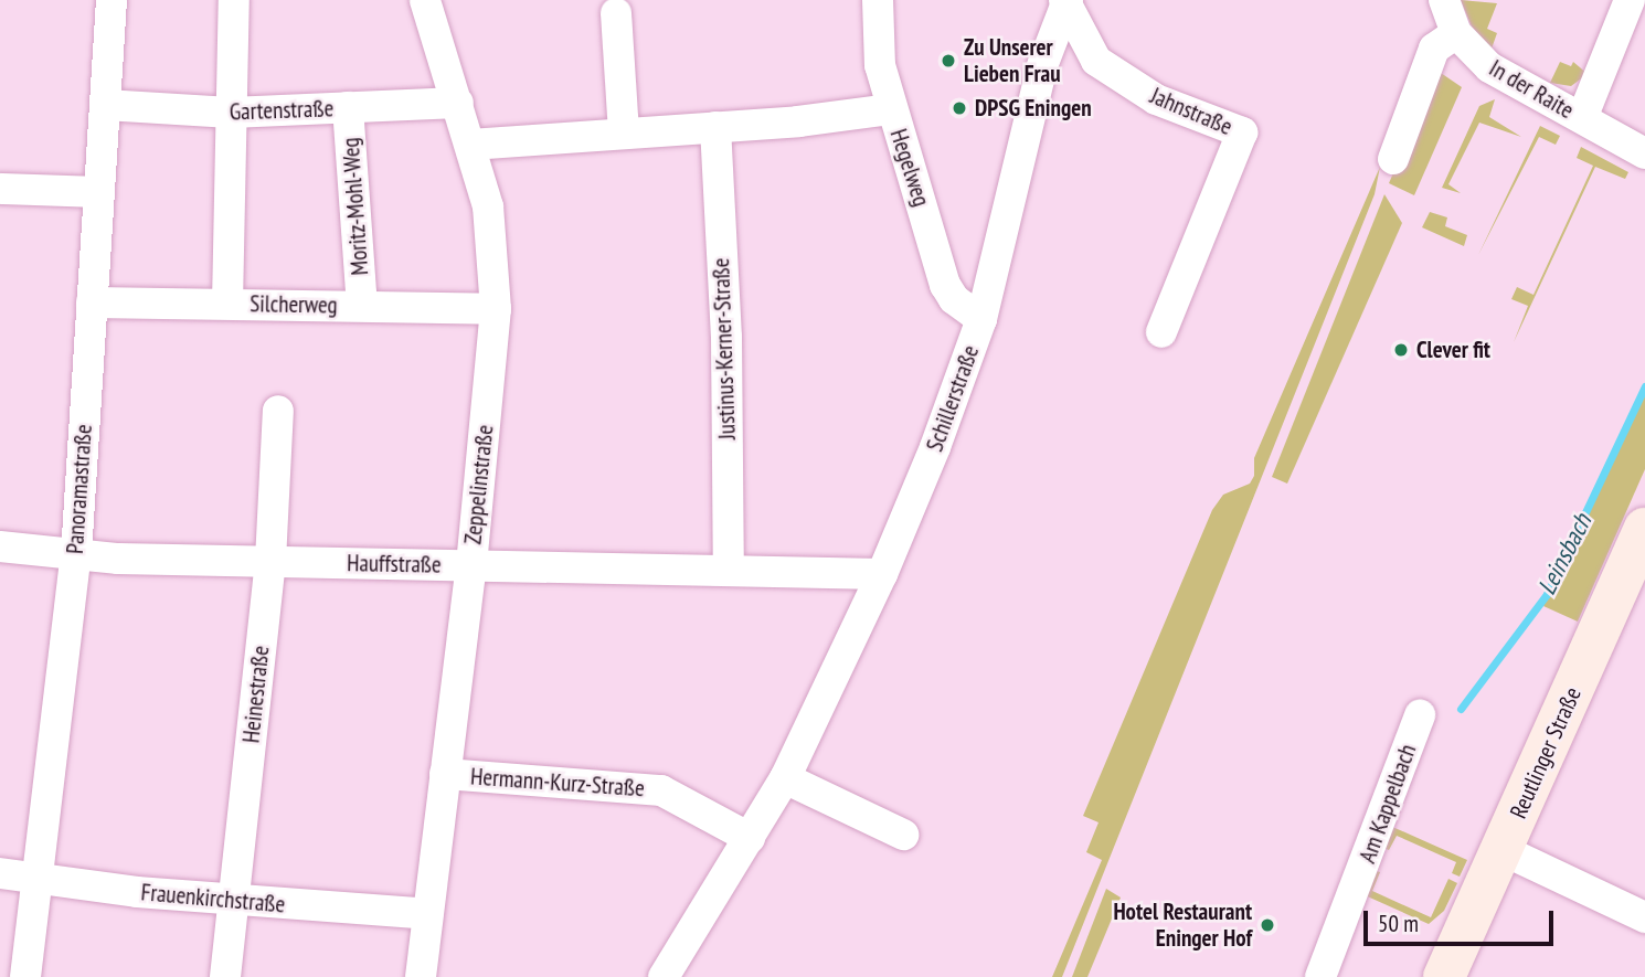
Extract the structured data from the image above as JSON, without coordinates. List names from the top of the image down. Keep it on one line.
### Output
{"streets":{"main road":["Reutlinger Straße"],"street":["In der Raite","Gartenstraße","Jahnstraße","Hegelweg","Moritz-Mohl-Weg","Silcherweg","Justinus-Kerner-Straße","Schillerstraße","Zeppelinstraße","Panoramastraße","Hauffstraße","Heinestraße","Hermann-Kurz-Straße","Am Kappelbach","Frauenkirchstraße"]},"crossings":[["Gartenstraße","Moritz-Mohl-Weg"],["Gartenstraße","Zeppelinstraße"],["Gartenstraße","Panoramastraße"],["Jahnstraße","Schillerstraße"],["Hegelweg","Schillerstraße"],["Moritz-Mohl-Weg","Silcherweg"],["Silcherweg","Zeppelinstraße"],["Silcherweg","Panoramastraße"],["Justinus-Kerner-Straße","Hauffstraße"],["Schillerstraße","Hauffstraße"],["Schillerstraße","Hermann-Kurz-Straße"],["Zeppelinstraße","Hauffstraße"],["Zeppelinstraße","Hermann-Kurz-Straße"],["Zeppelinstraße","Frauenkirchstraße"],["Panoramastraße","Hauffstraße"],["Panoramastraße","Frauenkirchstraße"],["Hauffstraße","Heinestraße"],["Heinestraße","Frauenkirchstraße"]],"water":["Leinsbach"],"places":["Zu Unserer Lieben Frau","DPSG Eningen","Clever fit","Hotel Restaurant Eninger Hof"],"scale_bar":"50 m"}
